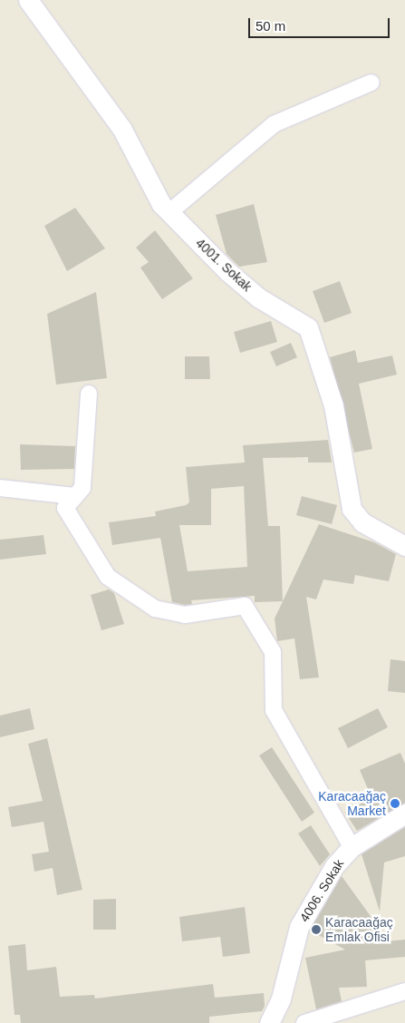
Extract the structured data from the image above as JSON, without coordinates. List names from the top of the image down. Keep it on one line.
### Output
{"streets":{"street":["4001. Sokak","4006. Sokak"]},"places":["Karacaağaç Market","Karacaağaç Emlak Ofisi"],"scale_bar":"50 m"}
